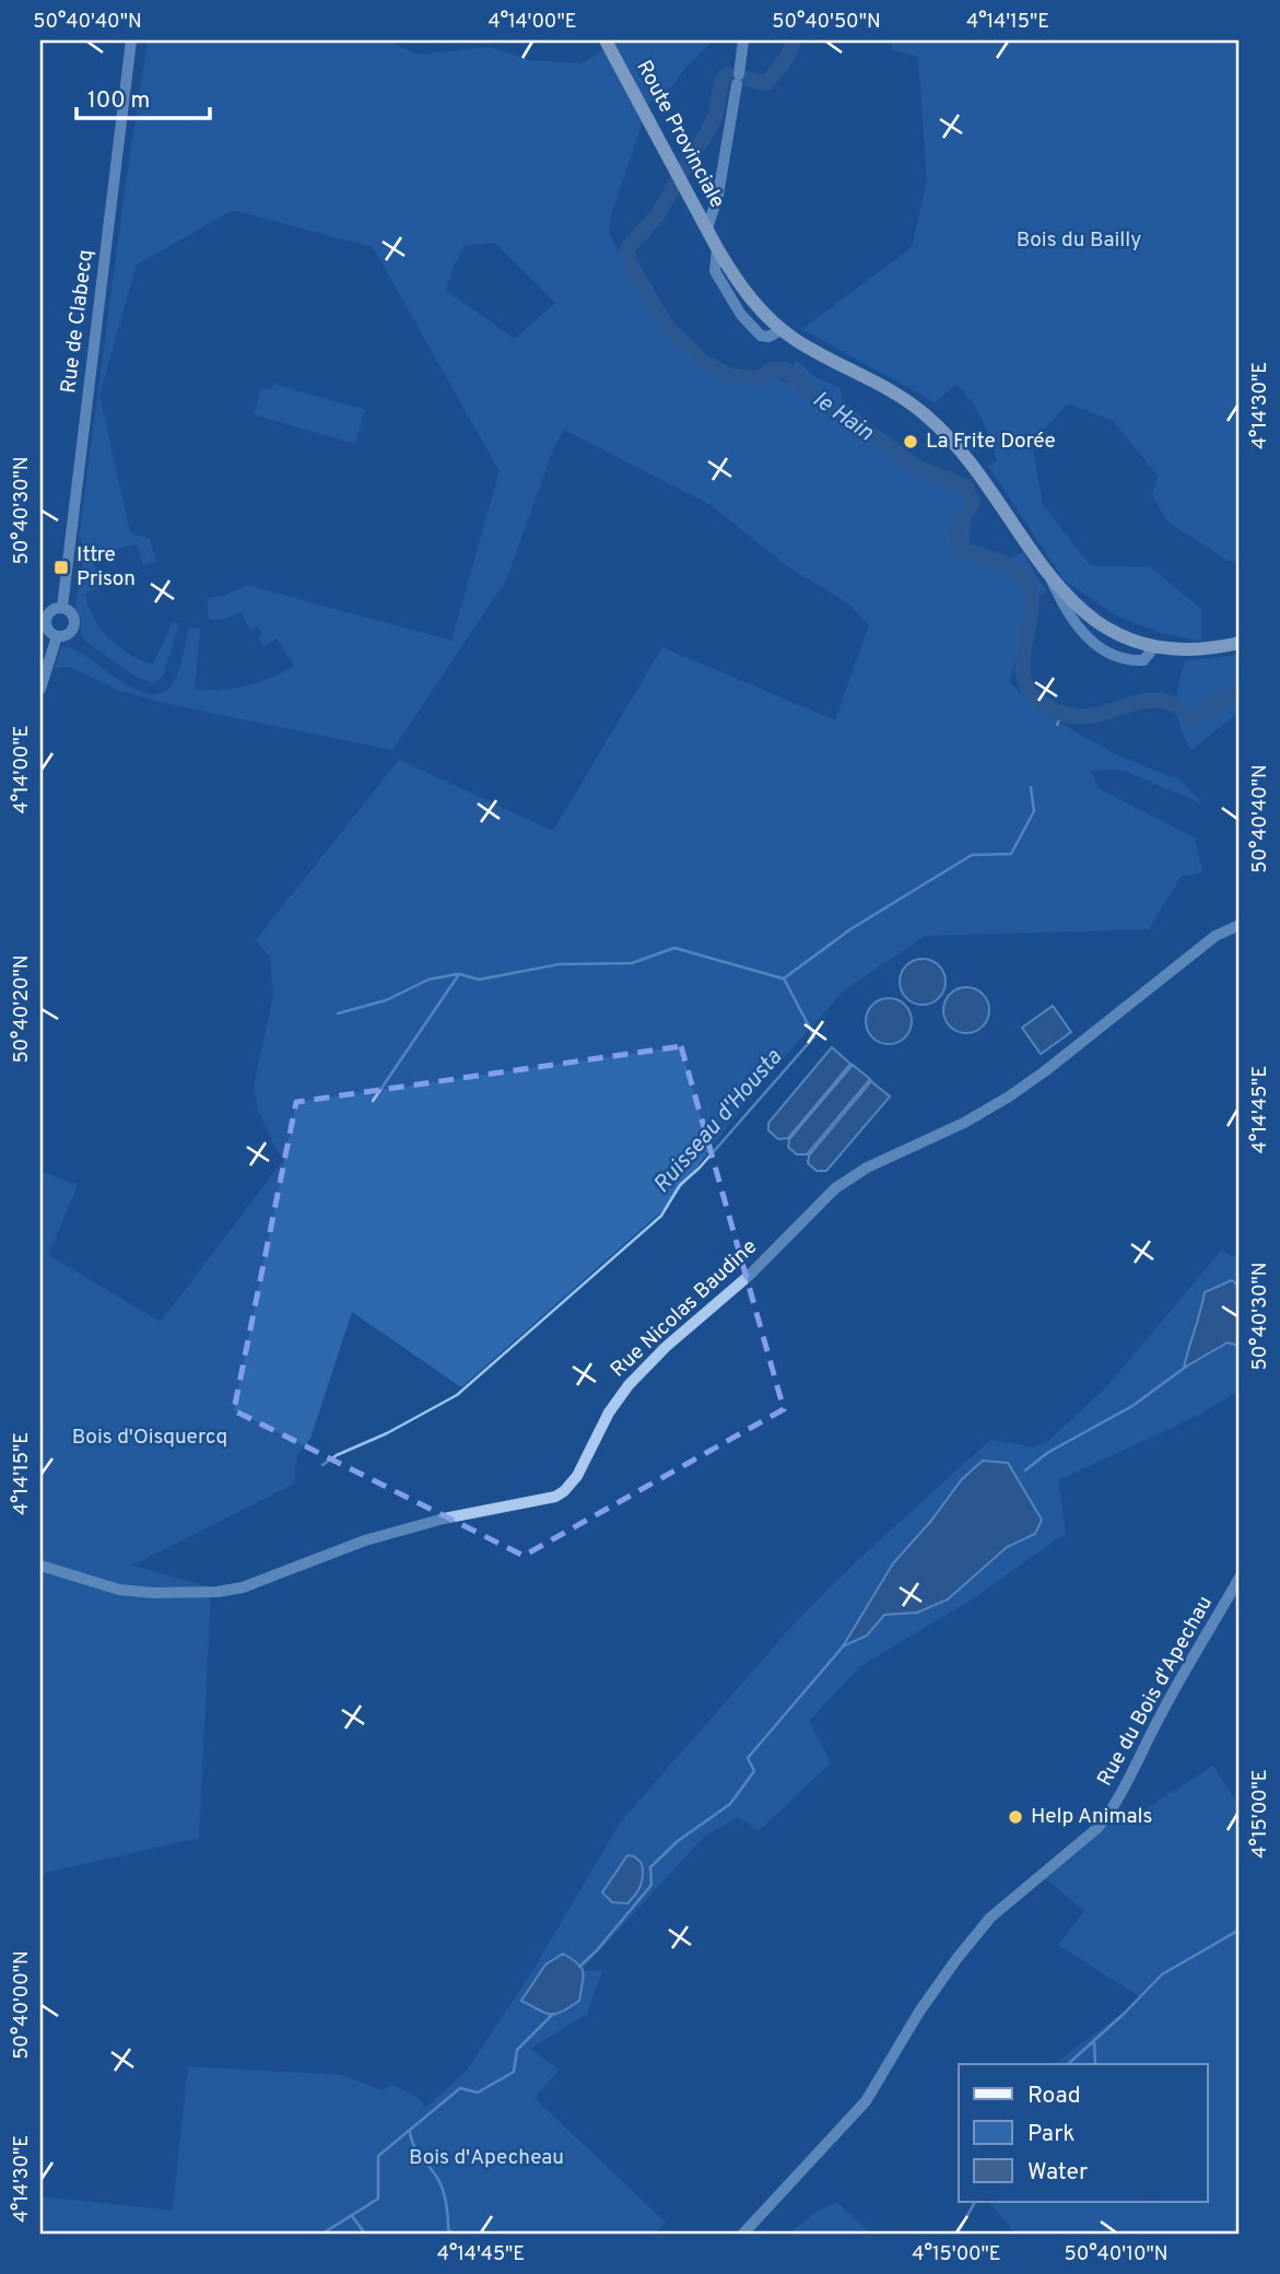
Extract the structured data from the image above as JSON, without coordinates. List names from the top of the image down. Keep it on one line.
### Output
{"streets":{"main road":["Route Provinciale"],"street":["Rue de Clabecq","Rue Nicolas Baudine","Rue du Bois d'Apechau"]},"water":["le Hain","Ruisseau d'Housta"],"parks":["Bois du Bailly","Bois d'Oisquercq","Bois d'Apecheau"],"places":{"other":["La Frite Dorée","Help Animals"],"transit":["Ittre Prison"]},"legend":["Road","Park","Water"],"scale_bar":"100 m","coordinates":["50°40'40\"N","4°14'00\"E","50°40'50\"N","4°14'15\"E","4°14'30\"E","50°40'30\"N","50°40'20\"N","4°14'45\"E","4°15'00\"E","50°40'00\"N","50°40'10\"N"]}
